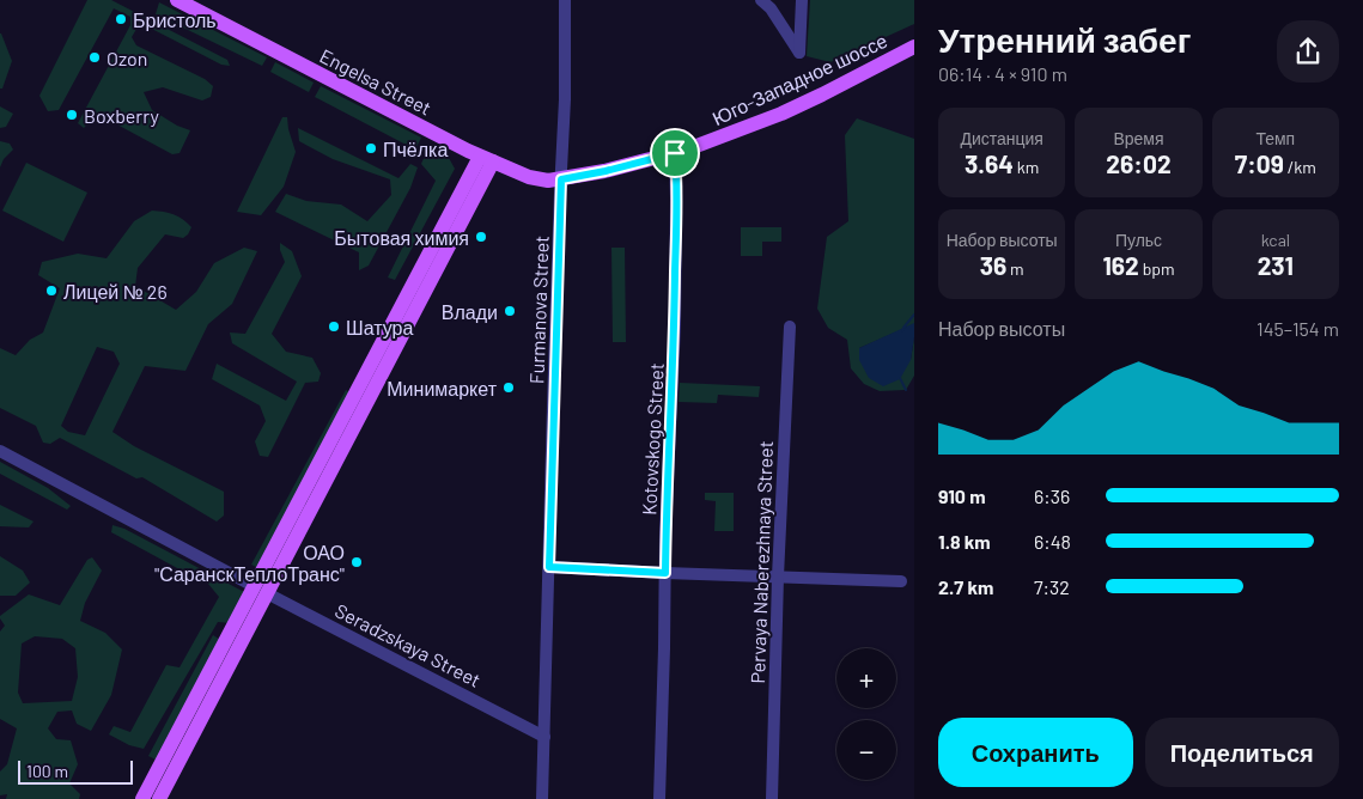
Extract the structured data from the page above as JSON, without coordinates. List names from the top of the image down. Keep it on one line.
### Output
{"streets":{"main road":["Юго-Западное шоссе","Engelsa Street"],"street":["Furmanova Street","Kotovskogo Street","Pervaya Naberezhnaya Street","Seradzskaya Street"]},"crossings":[["Юго-Западное шоссе","Engelsa Street"],["Юго-Западное шоссе","Furmanova Street"],["Юго-Западное шоссе","Kotovskogo Street"],["Engelsa Street","Furmanova Street"],["Furmanova Street","Seradzskaya Street"]],"places":["Бристоль","Ozon","Boxberry","Пчёлка","Бытовая химия","Лицей № 26","Влади","Шатура","Минимаркет","ОАО \"СаранскТеплоТранс\""],"scale_bar":"100 m","page":{"heading":["Утренний забег","06:14 · 4 × 910 m"],"stats":[["Дистанция","3.64 km"],["Время","26:02"],["Темп","7:09 /km"],["Набор высоты","36 m"],["Пульс","162 bpm"],["kcal","231"]],"chart":["Набор высоты","145–154 m"],"list":[{"name":"910 m","note":"6:36"},{"name":"1.8 km","note":"6:48"},{"name":"2.7 km","note":"7:32"}],"map_buttons":["+","−"],"buttons":["Сохранить","Поделиться"],"scale":"100 m"}}
